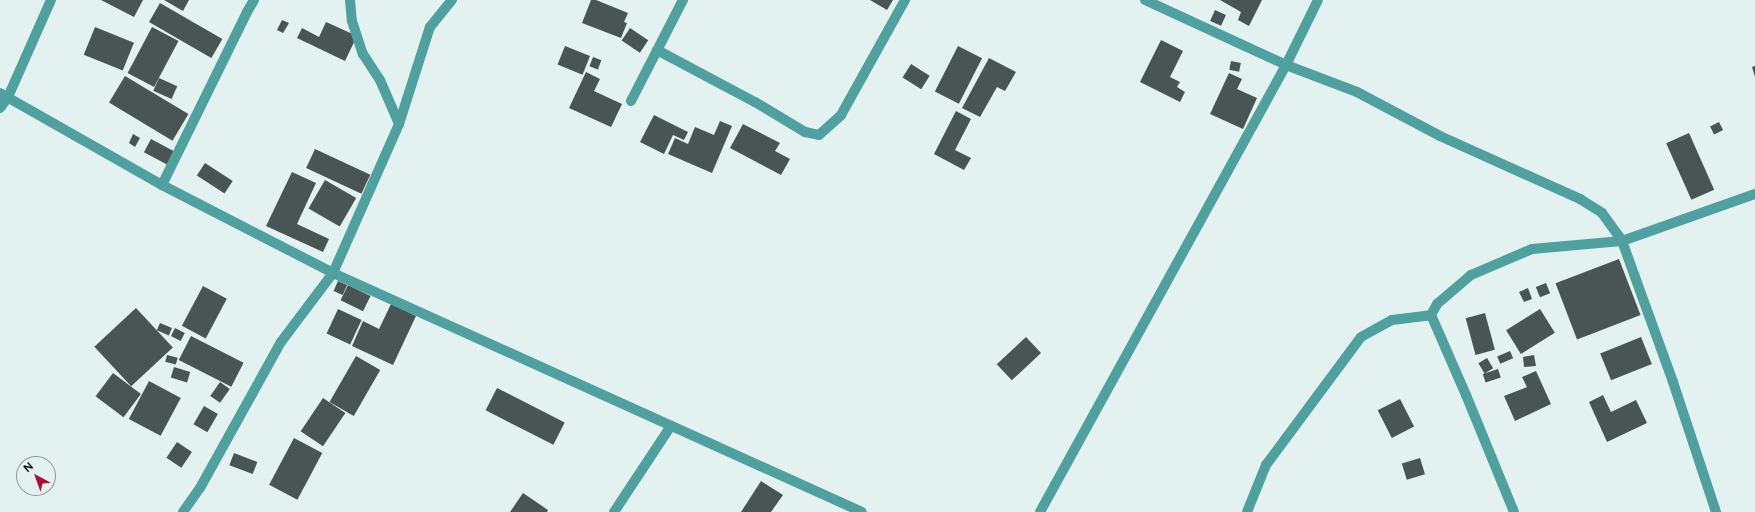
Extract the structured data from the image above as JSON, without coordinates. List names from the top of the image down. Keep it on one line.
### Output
{"north":"top left"}
